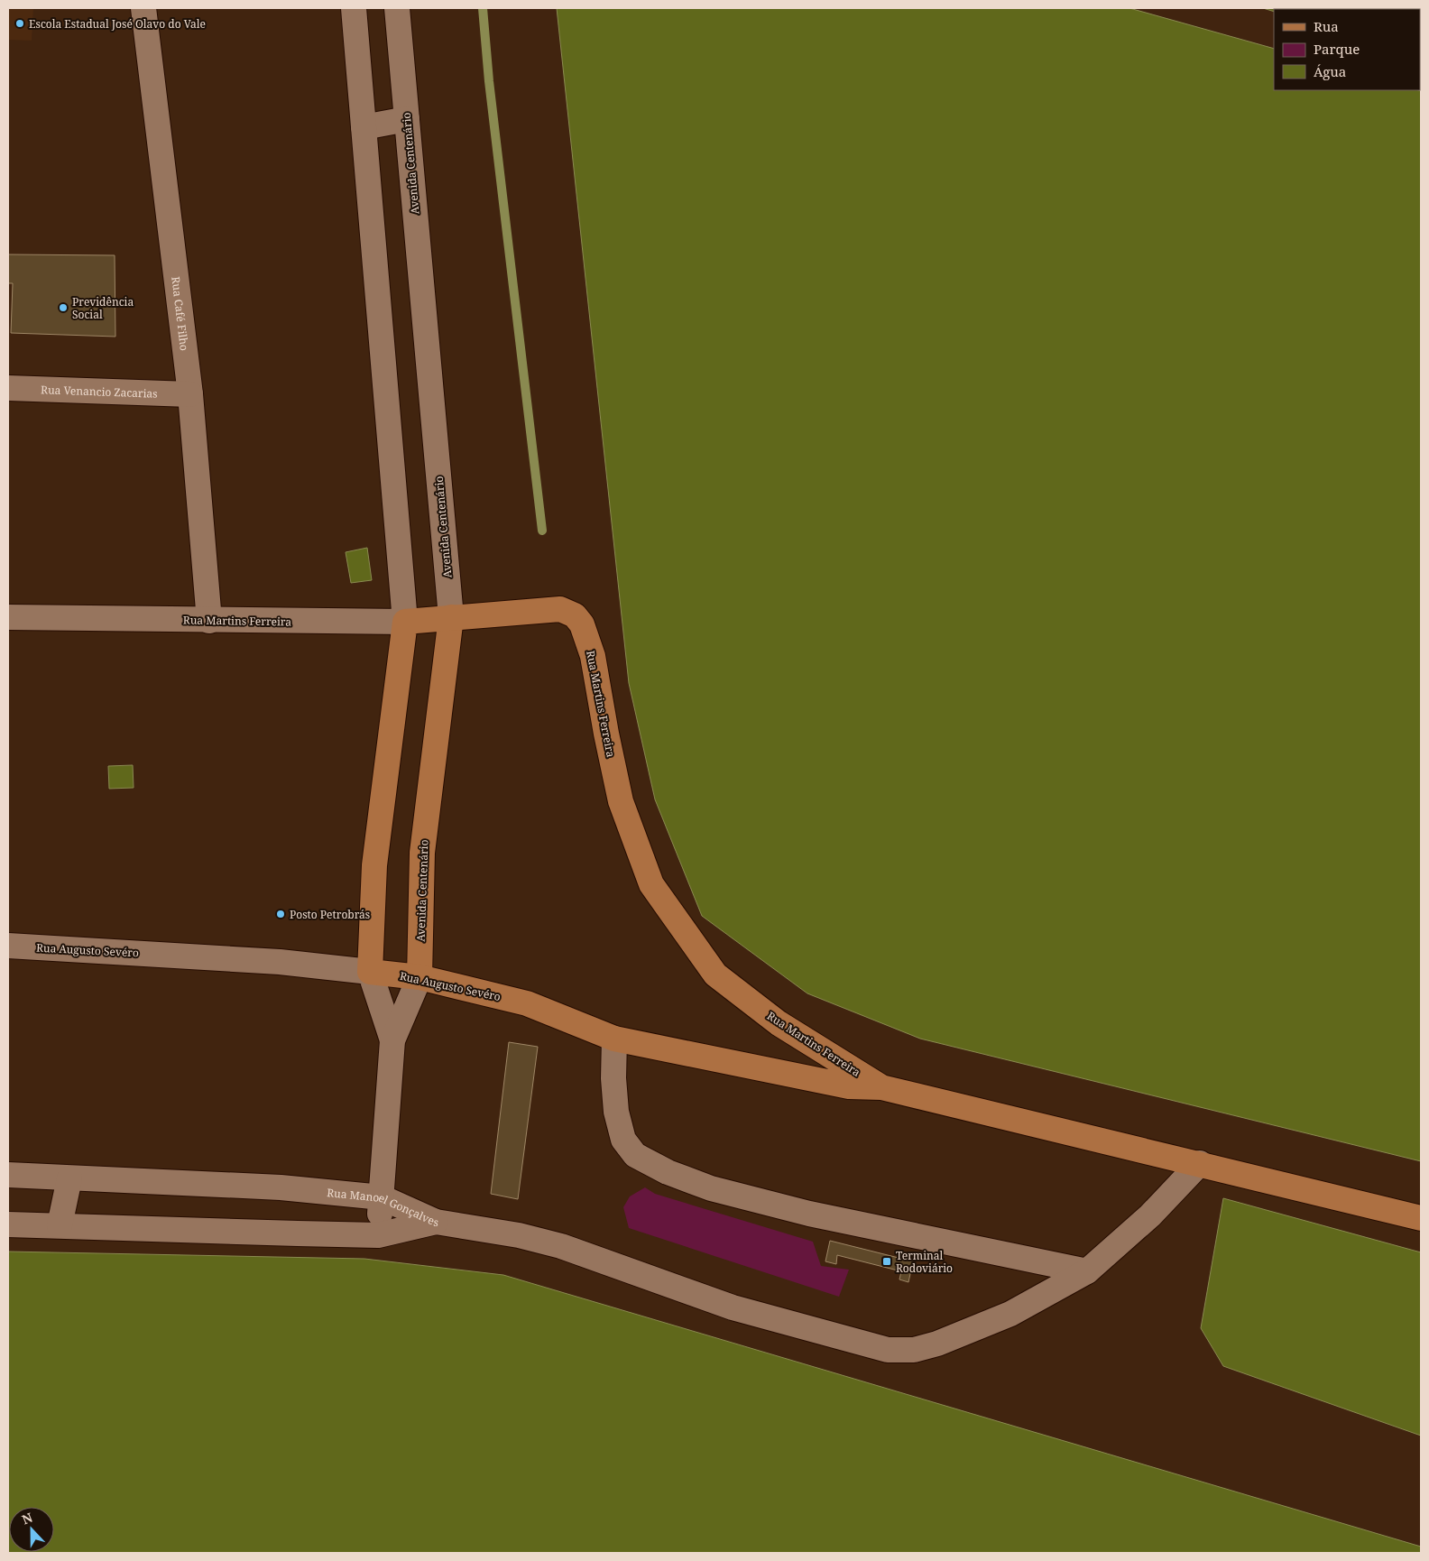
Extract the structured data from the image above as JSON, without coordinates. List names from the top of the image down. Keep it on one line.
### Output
{"streets":{"main road":["Avenida Centenário","Rua Martins Ferreira","Rua Augusto Sevéro"],"street":["Rua Café Filho","Rua Venancio Zacarias","Rua Manoel Gonçalves"]},"crossings":[["Avenida Centenário","Rua Martins Ferreira"],["Avenida Centenário","Rua Augusto Sevéro"],["Avenida Centenário","Rua Manoel Gonçalves"],["Rua Café Filho","Rua Venancio Zacarias"],["Rua Café Filho","Rua Martins Ferreira"],["Rua Martins Ferreira","Rua Augusto Sevéro"]],"places":{"other":["Escola Estadual José Olavo do Vale","Previdência Social","Posto Petrobrás"],"transit":["Terminal Rodoviário"]},"legend":["Rua","Parque","Água"],"north":"top"}
